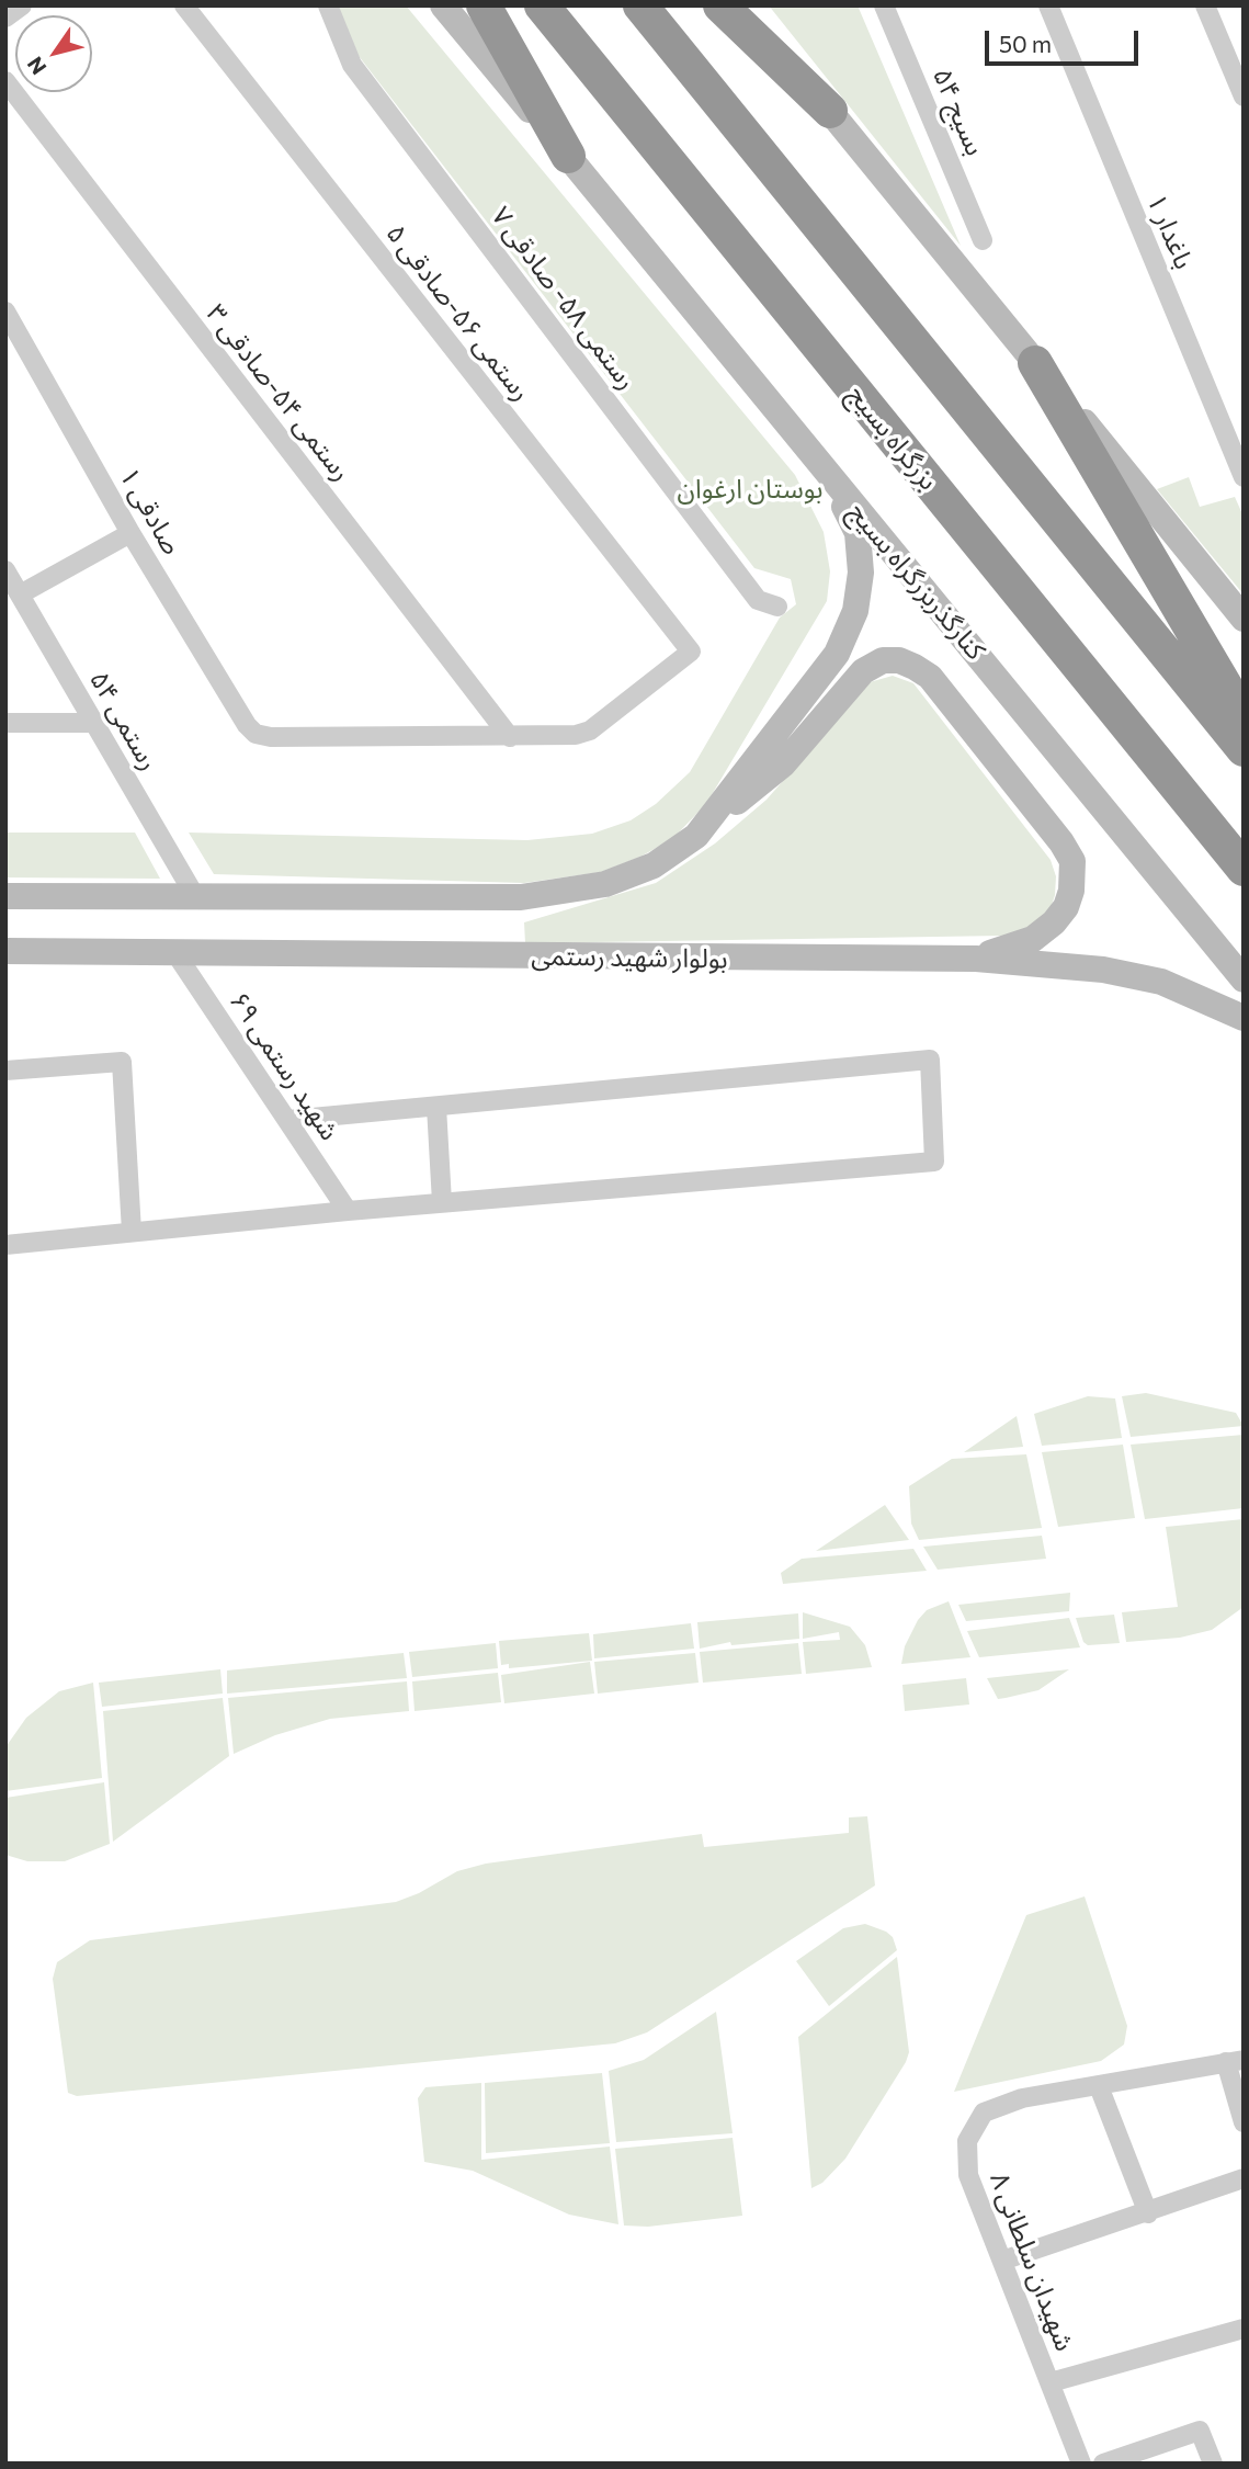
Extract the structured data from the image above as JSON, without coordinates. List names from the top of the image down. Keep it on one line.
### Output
{"streets":{"highway":["بزرگراه بسیج"],"main road":["کنارگذربزرگراه بسیج","بولوار شهید رستمی"],"street":["بسیج ۵۴","باغدار ۱","رستمی ۵۸- صادقی ۷","رستمی ۵۶-صادقی ۵","رستمی ۵۴-صادقی ۳","صادقی ۱","رستمی ۵۴","شهید رستمی ۶۹","شهیدان سلطانی ۸"]},"crossings":[["رستمی ۵۶-صادقی ۵","رستمی ۵۴-صادقی ۳"],["رستمی ۵۶-صادقی ۵","صادقی ۱"],["رستمی ۵۴-صادقی ۳","صادقی ۱"],["بولوار شهید رستمی","شهید رستمی ۶۹"]],"parks":["بوستان ارغوان"],"scale_bar":"50 m","north":"bottom left"}
